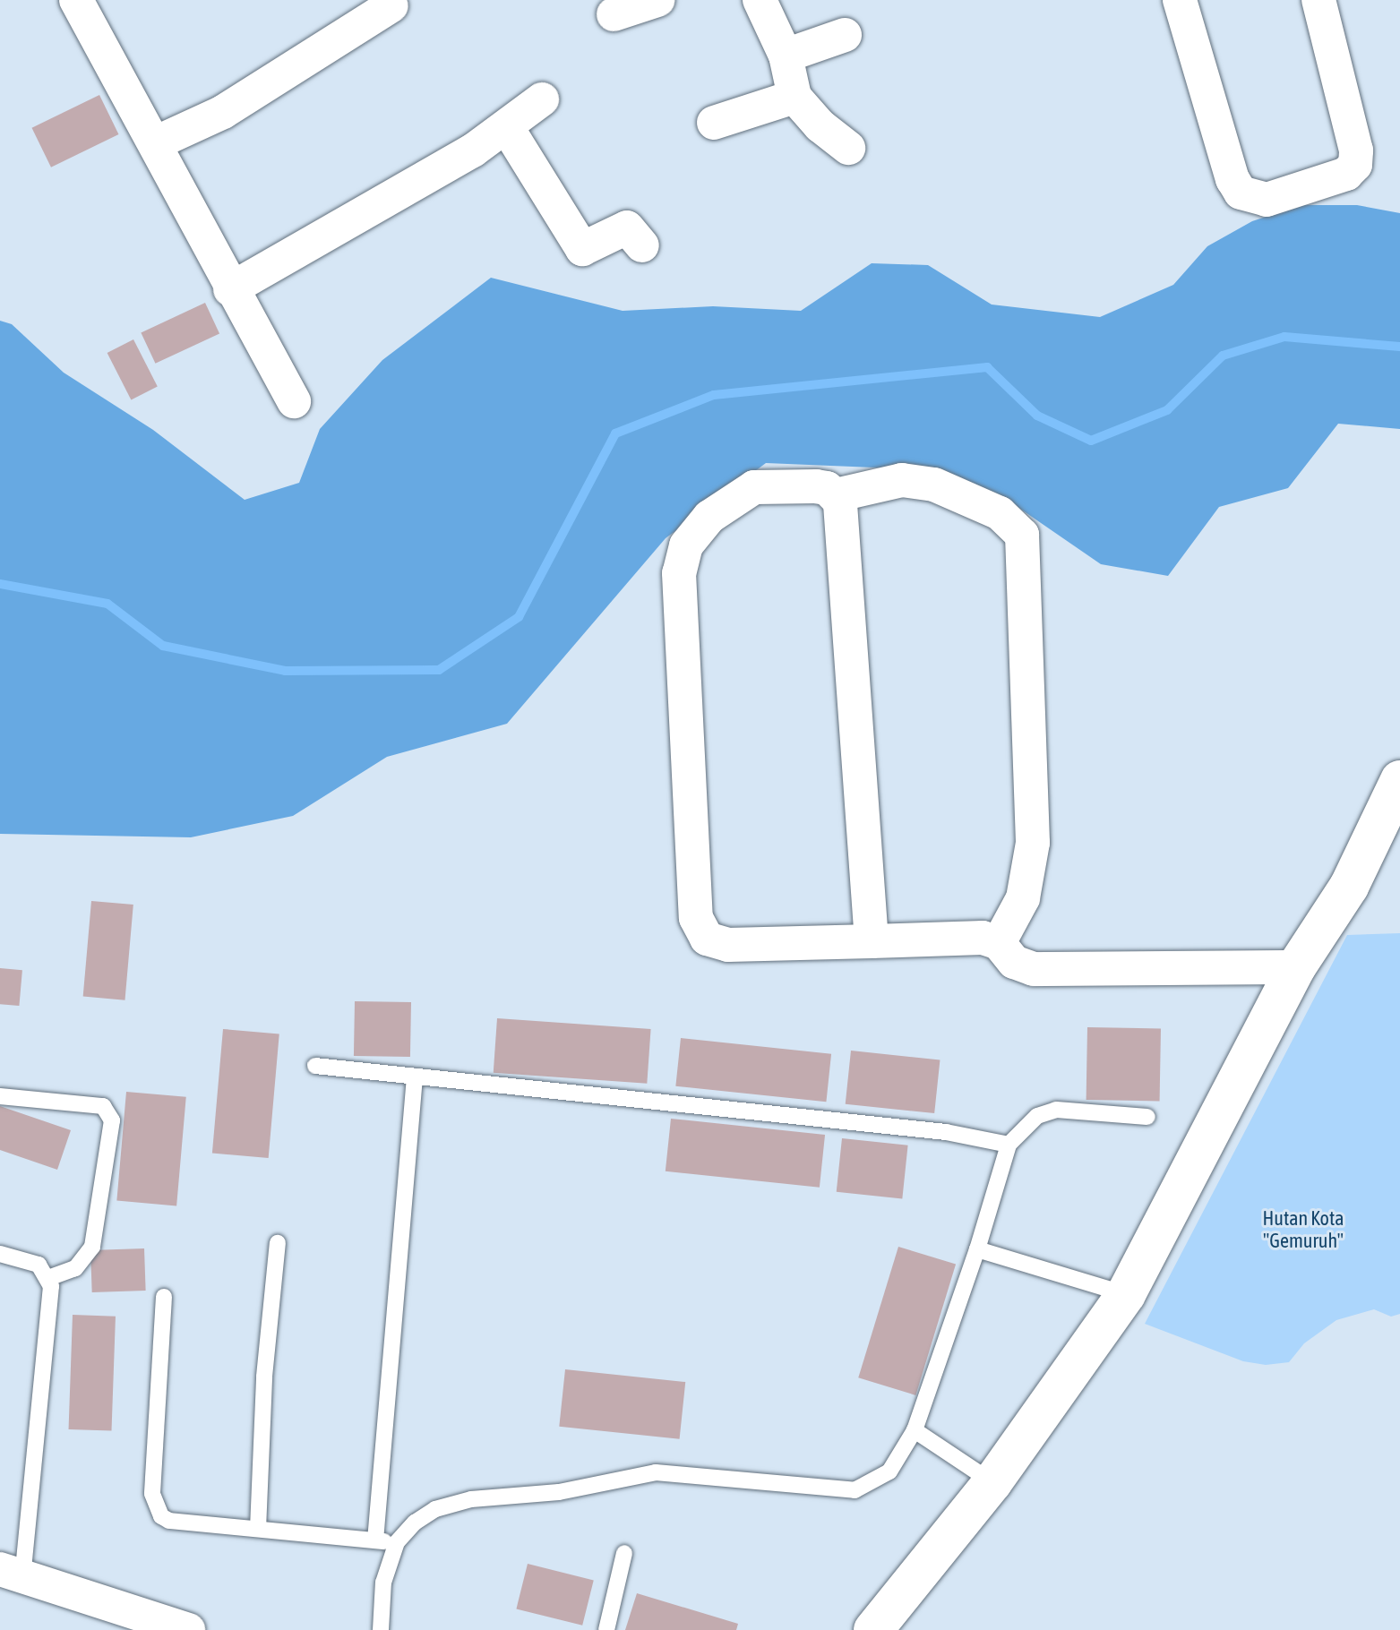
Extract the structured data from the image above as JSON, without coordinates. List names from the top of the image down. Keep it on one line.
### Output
{"parks":["Hutan Kota \"Gemuruh\""]}
